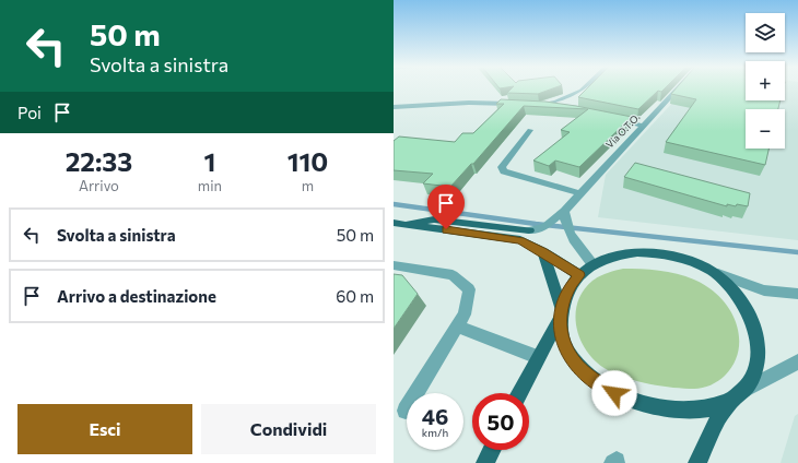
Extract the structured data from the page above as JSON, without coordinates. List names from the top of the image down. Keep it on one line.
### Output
{"streets":{"street":["Via O.T.O."]},"page":{"turn":["50 m","Svolta a sinistra"],"map_buttons":["+","−"],"then":"Poi","eta":["22:33","Arrivo","1","min","110","m"],"list":[{"name":"Svolta a sinistra","value":"50 m"},{"name":"Arrivo a destinazione","value":"60 m"}],"speed":"46 km/h","limit":"50","buttons":["Esci","Condividi"]}}
